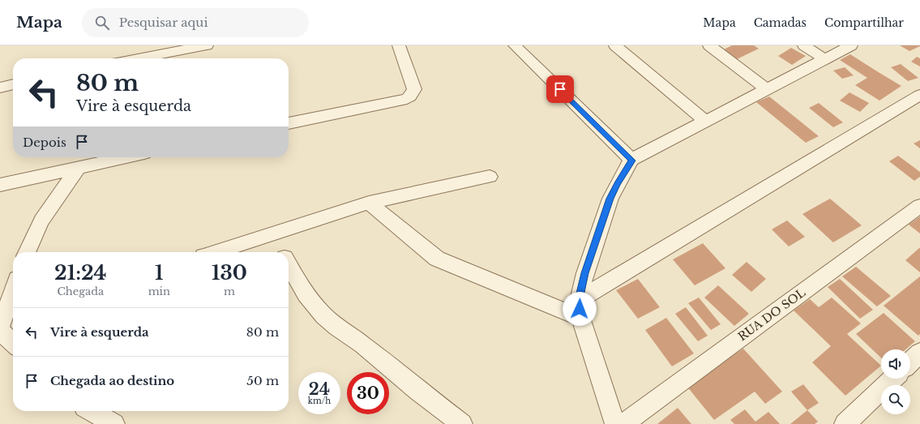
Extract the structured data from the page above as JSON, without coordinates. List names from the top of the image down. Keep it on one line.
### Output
{"streets":{"street":["RUA DO SOL"]},"page":{"header":"Mapa","search":"Pesquisar aqui","nav":["Mapa","Camadas","Compartilhar"],"turn":["80 m","Vire à esquerda"],"then":"Depois","eta":["21:24","Chegada","1","min","130","m"],"list":[{"name":"Vire à esquerda","value":"80 m"},{"name":"Chegada ao destino","value":"50 m"}],"speed":"24 km/h","limit":"30"}}
